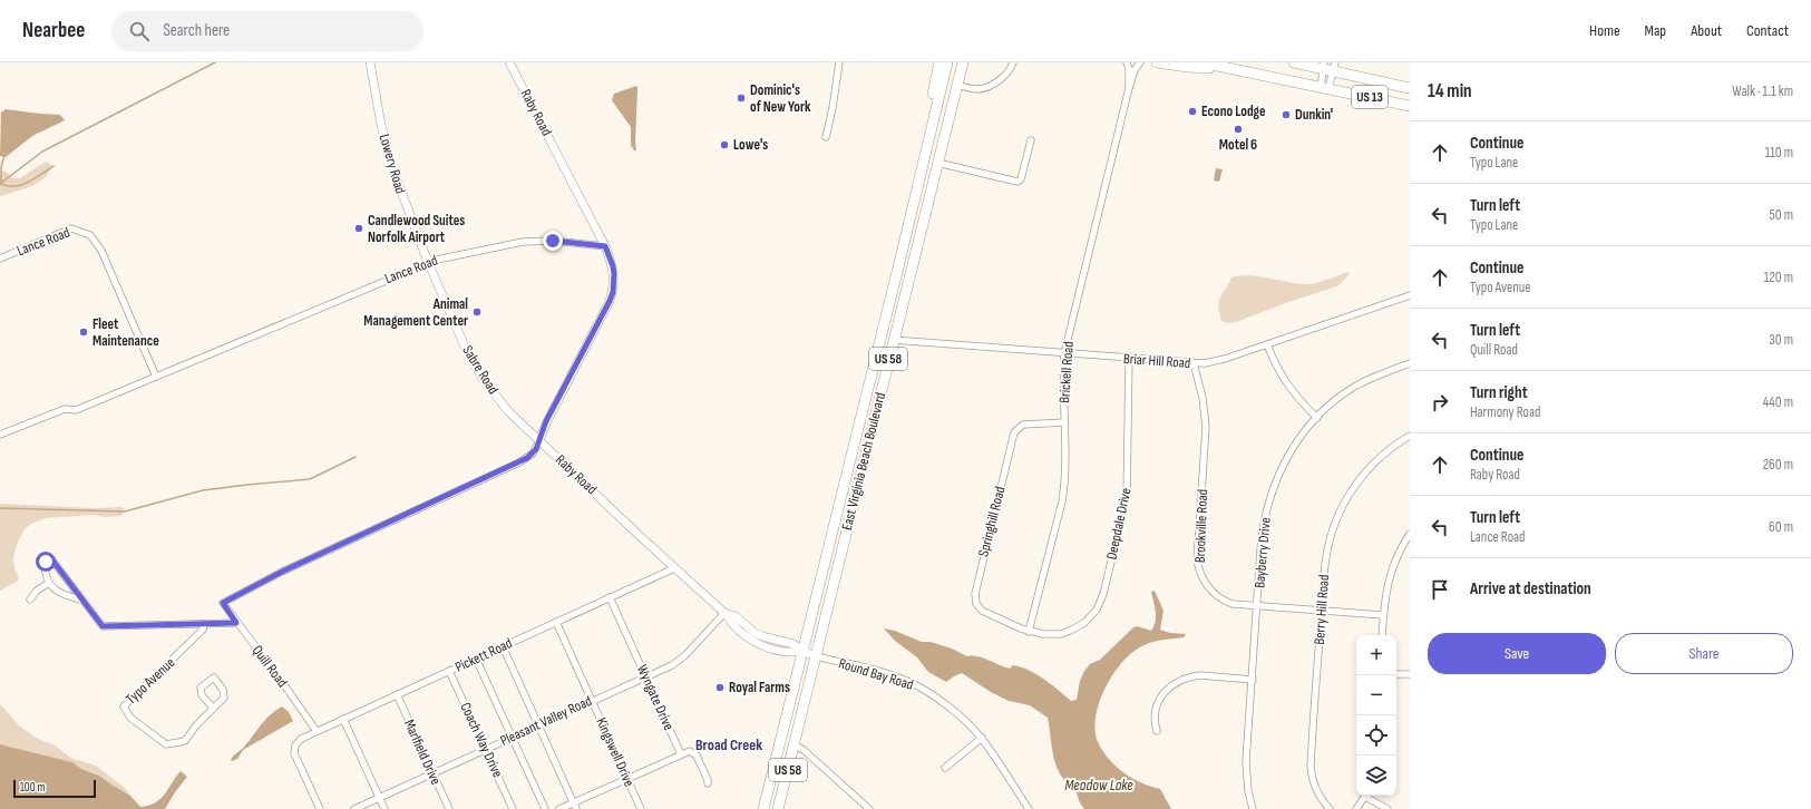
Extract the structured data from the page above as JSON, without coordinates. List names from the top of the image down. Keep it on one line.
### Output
{"streets":{"main road":["US 13","US 58","East Virginia Beach Boulevard"],"street":["Raby Road","Lowery Road","Lance Road","Briar Hill Road","Sabre Road","Brickell Road","Springhill Road","Deepdale Drive","Brookville Road","Bayberry Drive","Berry Hill Road","Pickett Road","Quill Road","Round Bay Road","Typo Avenue","Wyngate Drive","Pleasant Valley Road","Coach Way Drive","Marlfield Drive","Kingswell Drive"]},"crossings":[["Raby Road","Lance Road"],["Raby Road","Sabre Road"],["Raby Road","East Virginia Beach Boulevard"],["Raby Road","Pickett Road"],["Raby Road","Quill Road"],["Raby Road","Round Bay Road"],["Raby Road","Pleasant Valley Road"],["Lowery Road","Lance Road"],["Lowery Road","Sabre Road"],["Lance Road","Sabre Road"],["Briar Hill Road","Brickell Road"],["Briar Hill Road","East Virginia Beach Boulevard"],["Briar Hill Road","Deepdale Drive"],["Briar Hill Road","Brookville Road"],["Sabre Road","Quill Road"],["Brickell Road","Springhill Road"],["Brickell Road","Deepdale Drive"],["East Virginia Beach Boulevard","Round Bay Road"],["Springhill Road","Deepdale Drive"],["Brookville Road","Bayberry Drive"],["Brookville Road","Berry Hill Road"],["Pickett Road","Quill Road"],["Pickett Road","Wyngate Drive"],["Pickett Road","Coach Way Drive"],["Pickett Road","Marlfield Drive"],["Pickett Road","Kingswell Drive"],["Wyngate Drive","Pleasant Valley Road"],["Pleasant Valley Road","Coach Way Drive"],["Pleasant Valley Road","Marlfield Drive"],["Pleasant Valley Road","Kingswell Drive"]],"districts":["Broad Creek"],"water":["Meadow Lake"],"places":["Dominic's of New York","Econo Lodge","Dunkin'","Motel 6","Lowe's","Candlewood Suites Norfolk Airport","Animal Management Center","Fleet Maintenance","Royal Farms"],"scale_bar":"100 m","page":{"header":"Nearbee","search":"Search here","nav":["Home","Map","About","Contact"],"heading":["14 min","Walk · 1.1 km"],"list":[["Continue","Typo Lane","110 m"],["Turn left","Typo Lane","50 m"],["Continue","Typo Avenue","120 m"],["Turn left","Quill Road","30 m"],["Turn right","Harmony Road","440 m"],["Continue","Raby Road","260 m"],["Turn left","Lance Road","60 m"],"Arrive at destination"],"buttons":["Save","Share"],"map_buttons":["+","−"],"scale":"100 m"}}
